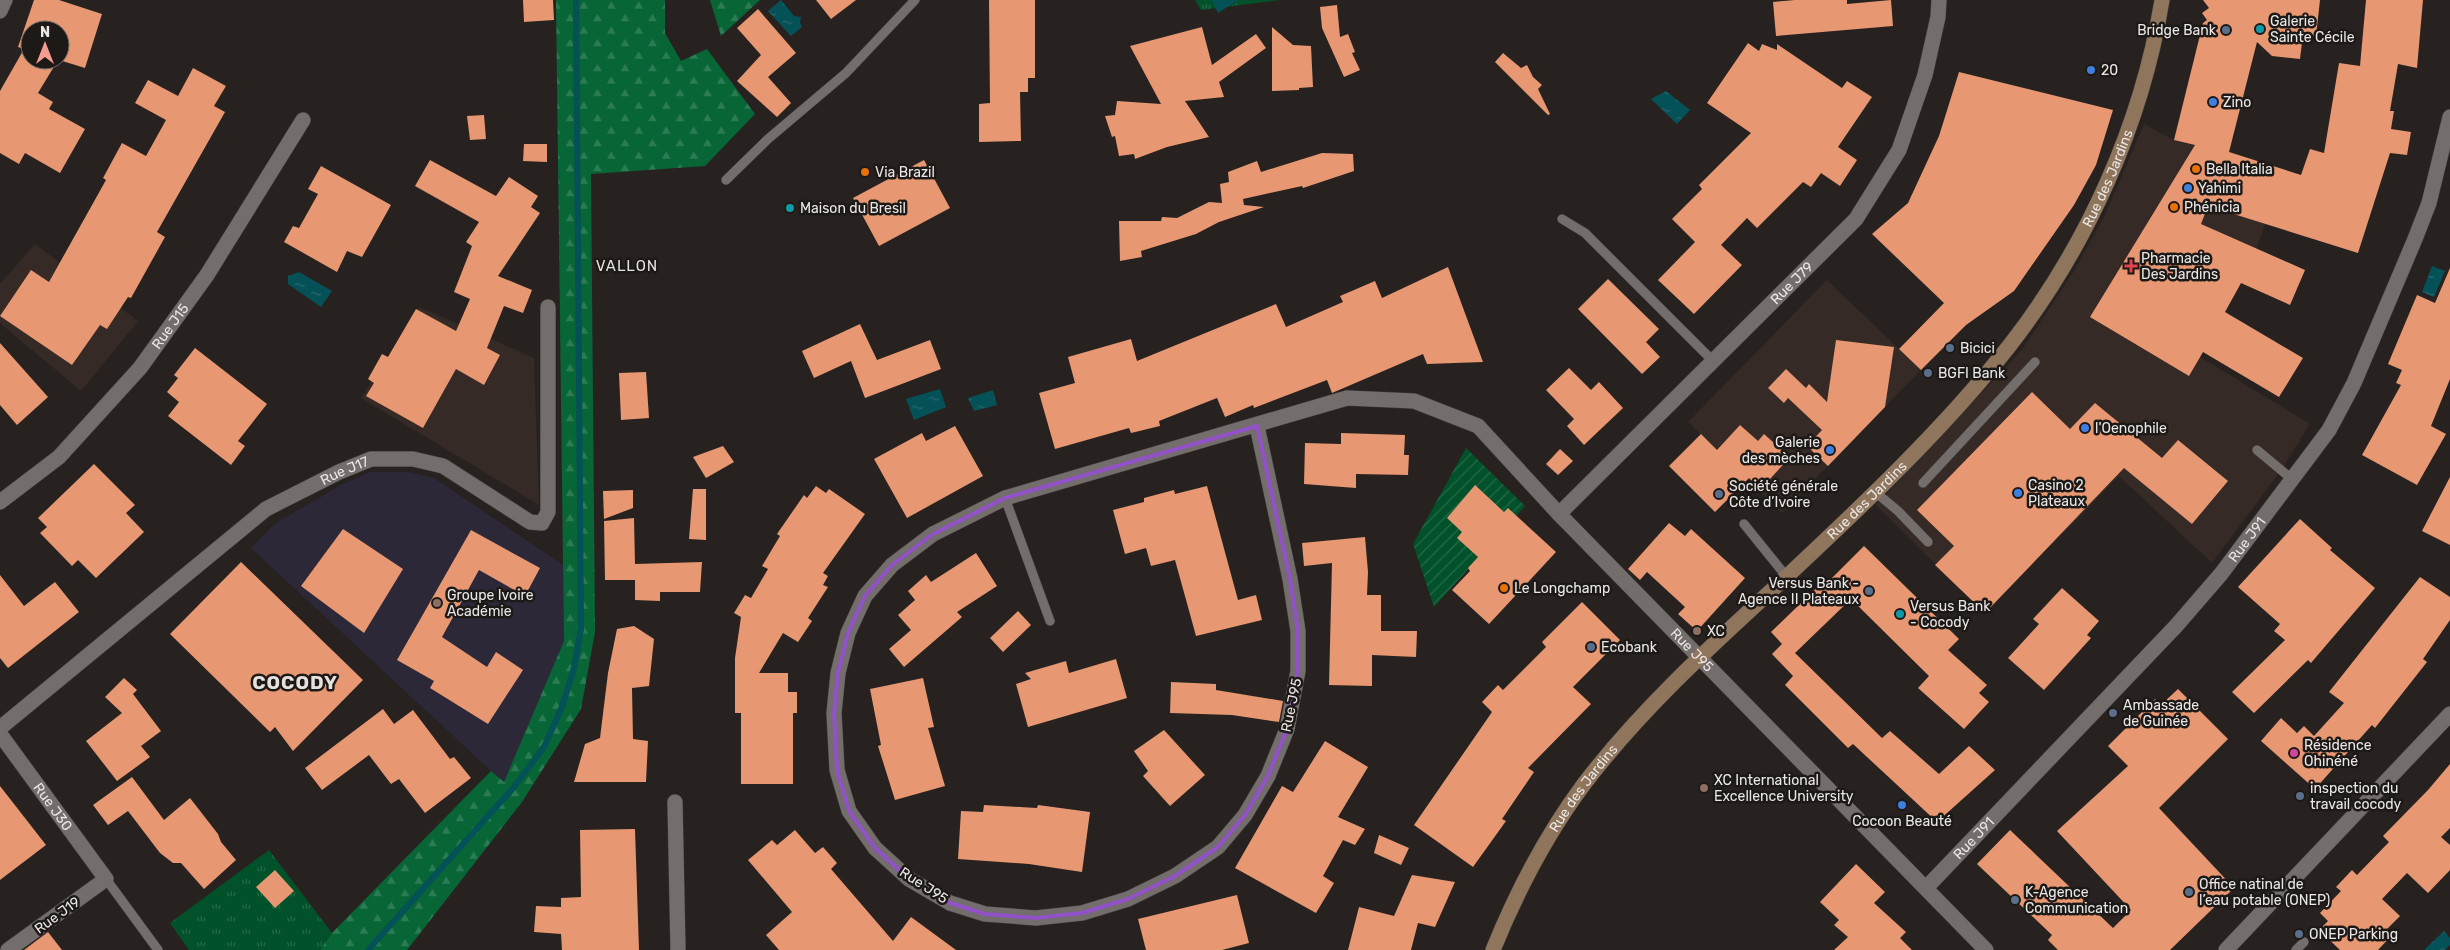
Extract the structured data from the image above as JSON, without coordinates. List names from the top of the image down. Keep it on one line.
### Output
{"streets":{"main road":["Rue des Jardins"],"street":["Rue J79","Rue J15","Rue J17","Rue J91","Rue J95","Rue J30","Rue J19"]},"crossings":[["Rue des Jardins","Rue J95"],["Rue J79","Rue J95"],["Rue J91","Rue J95"],["Rue J30","Rue J19"]],"districts":["VALLON","COCODY"],"places":{"other":["Galerie Sainte Cécile","Bridge Bank","20","Zino","Bella Italia","Via Brazil","Yahimi","Phénicia","Maison du Bresil","Bicici","BGFI Bank","l'Oenophile","Galerie des mèches","Casino 2 Plateaux","Société générale Côte d’Ivoire","Le Longchamp","Versus Bank - Agence II Plateaux","Groupe Ivoire Académie","Versus Bank - Cocody","XC","Ecobank","Ambassade de Guinée","Résidence Ohinéné","XC International Excellence University","inspection du travail cocody","Cocoon Beauté","Office natinal de l’eau potable (ONEP)","K-Agence Communication","ONEP Parking"],"health":["Pharmacie Des Jardins"]},"north":"top"}
